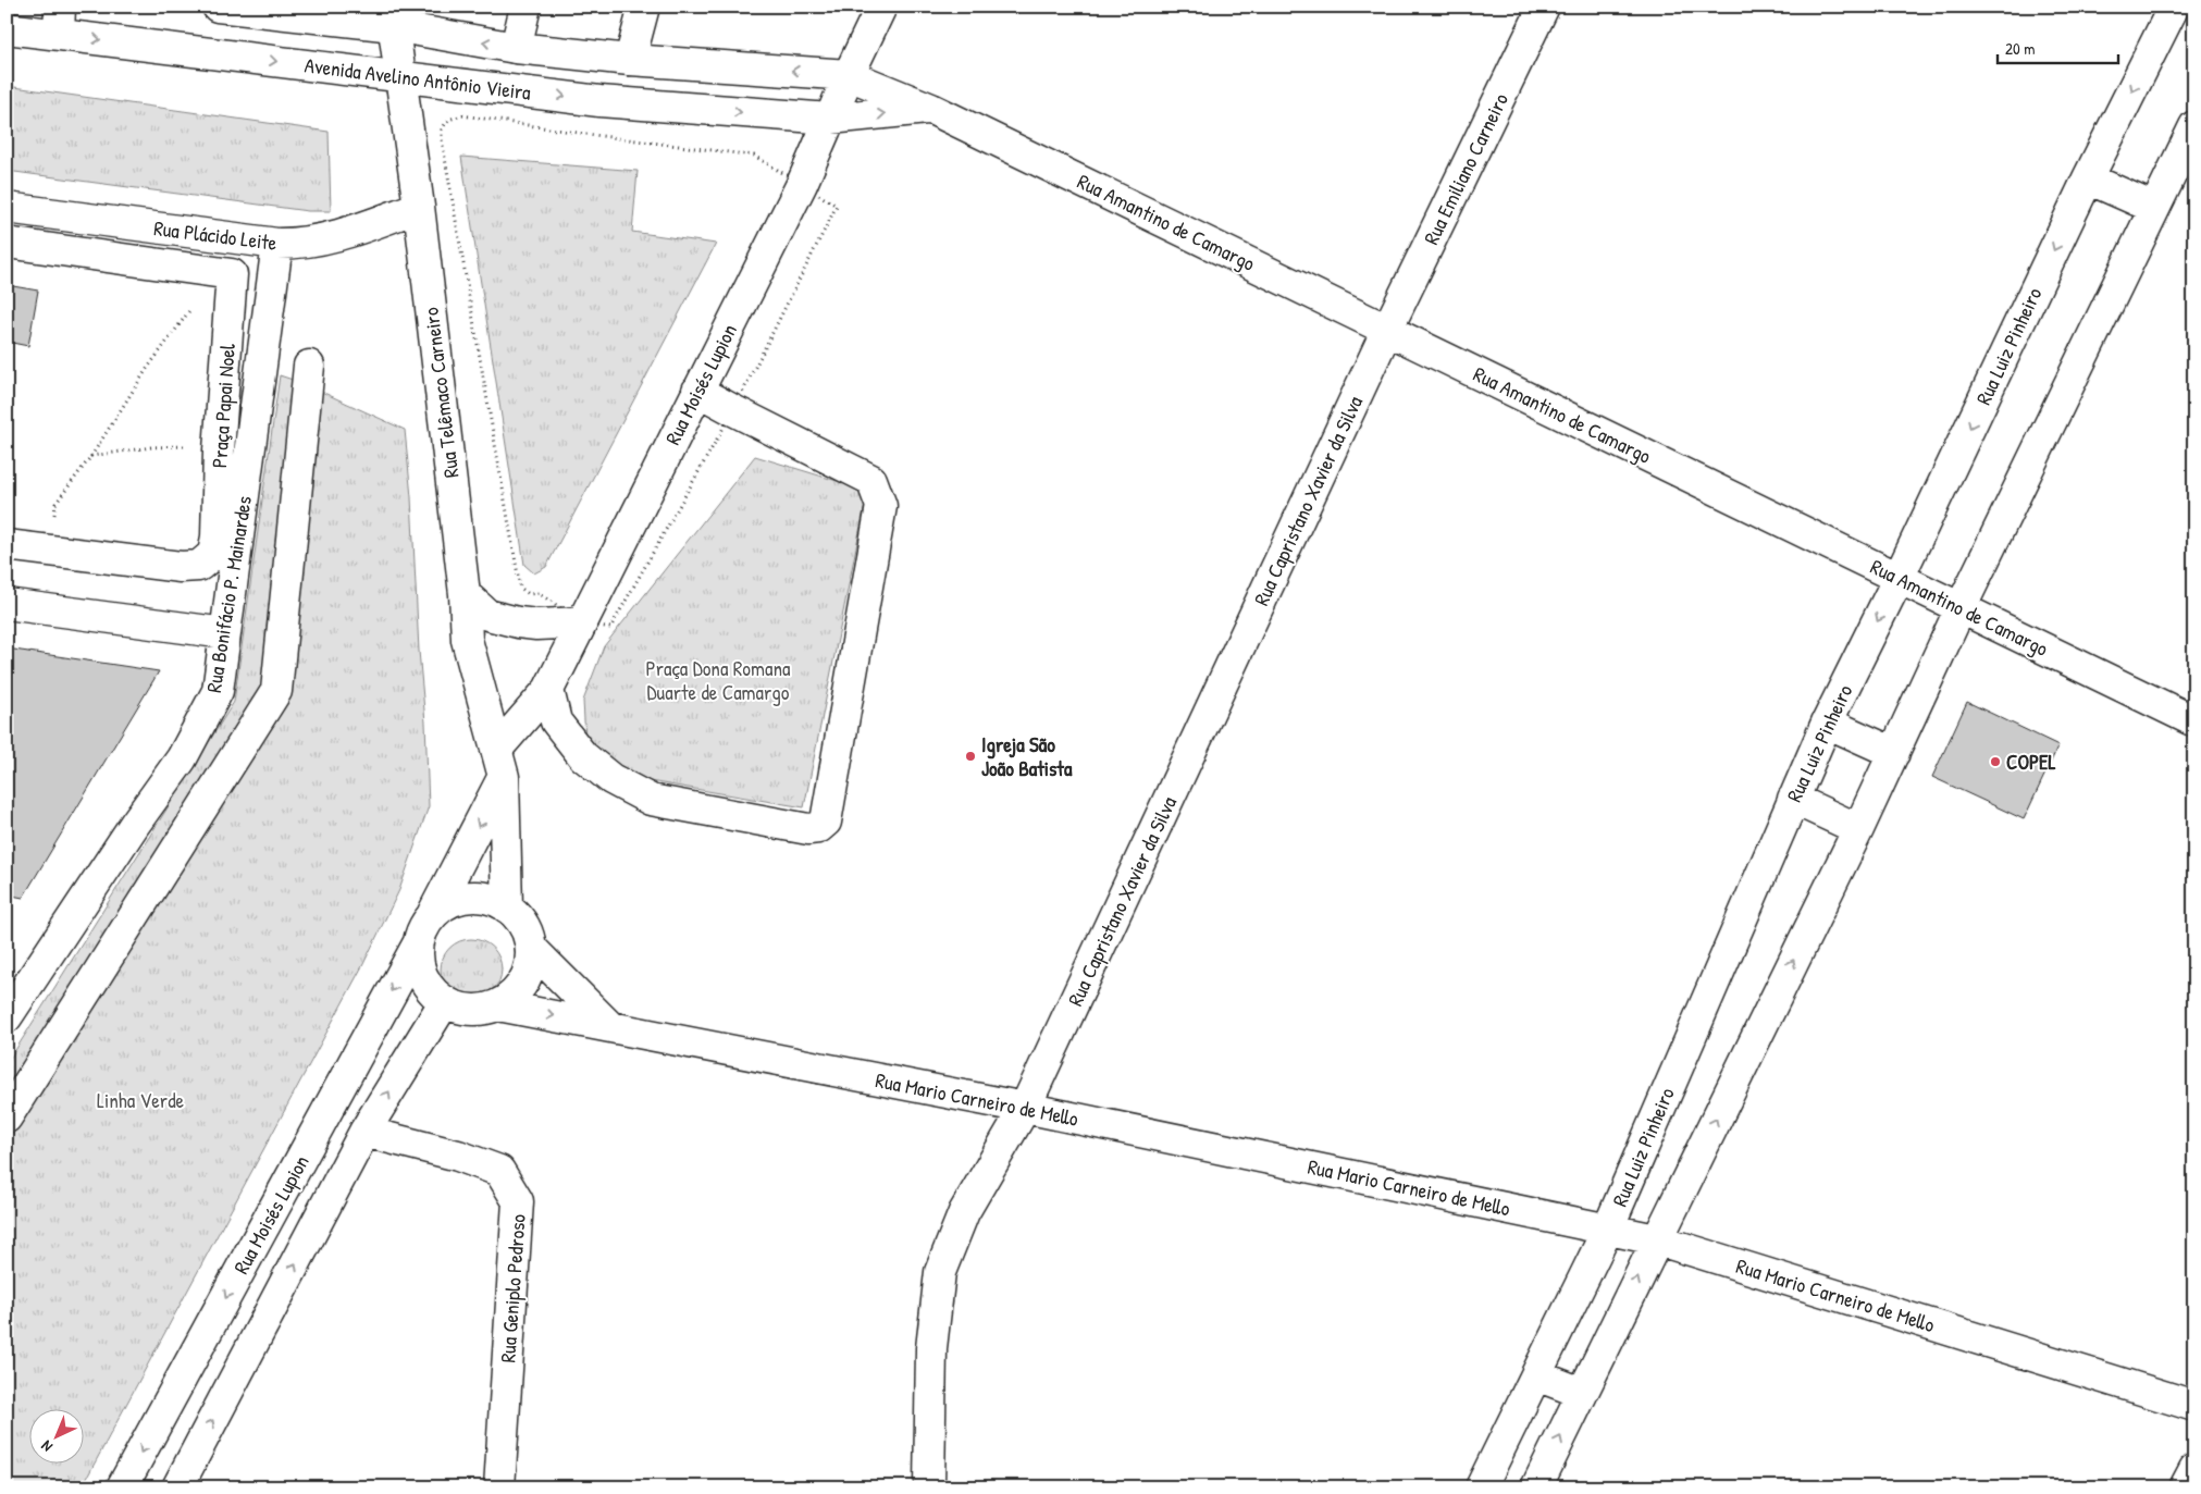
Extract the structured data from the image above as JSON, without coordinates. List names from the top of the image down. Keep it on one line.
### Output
{"streets":{"street":["Avenida Avelino Antônio Vieira","Rua Emiliano Carneiro","Rua Amantino de Camargo","Rua Plácido Leite","Rua Luiz Pinheiro","Rua Moisés Lupion","Rua Telêmaco Carneiro","Praça Papai Noel","Rua Capristano Xavier da Silva","Rua Bonifácio P. Mainardes","Rua Mario Carneiro de Mello","Rua Geniplo Pedroso"]},"crossings":[["Avenida Avelino Antônio Vieira","Rua Amantino de Camargo"],["Avenida Avelino Antônio Vieira","Rua Moisés Lupion"],["Avenida Avelino Antônio Vieira","Rua Telêmaco Carneiro"],["Rua Emiliano Carneiro","Rua Amantino de Camargo"],["Rua Emiliano Carneiro","Rua Capristano Xavier da Silva"],["Rua Amantino de Camargo","Rua Luiz Pinheiro"],["Rua Amantino de Camargo","Rua Moisés Lupion"],["Rua Amantino de Camargo","Rua Capristano Xavier da Silva"],["Rua Plácido Leite","Rua Telêmaco Carneiro"],["Rua Plácido Leite","Rua Bonifácio P. Mainardes"],["Rua Luiz Pinheiro","Rua Mario Carneiro de Mello"],["Rua Moisés Lupion","Rua Telêmaco Carneiro"],["Rua Moisés Lupion","Rua Mario Carneiro de Mello"],["Rua Capristano Xavier da Silva","Rua Mario Carneiro de Mello"]],"parks":["Praça Dona Romana Duarte de Camargo","Linha Verde"],"places":["Igreja São João Batista","COPEL"],"scale_bar":"20 m","north":"bottom left"}
